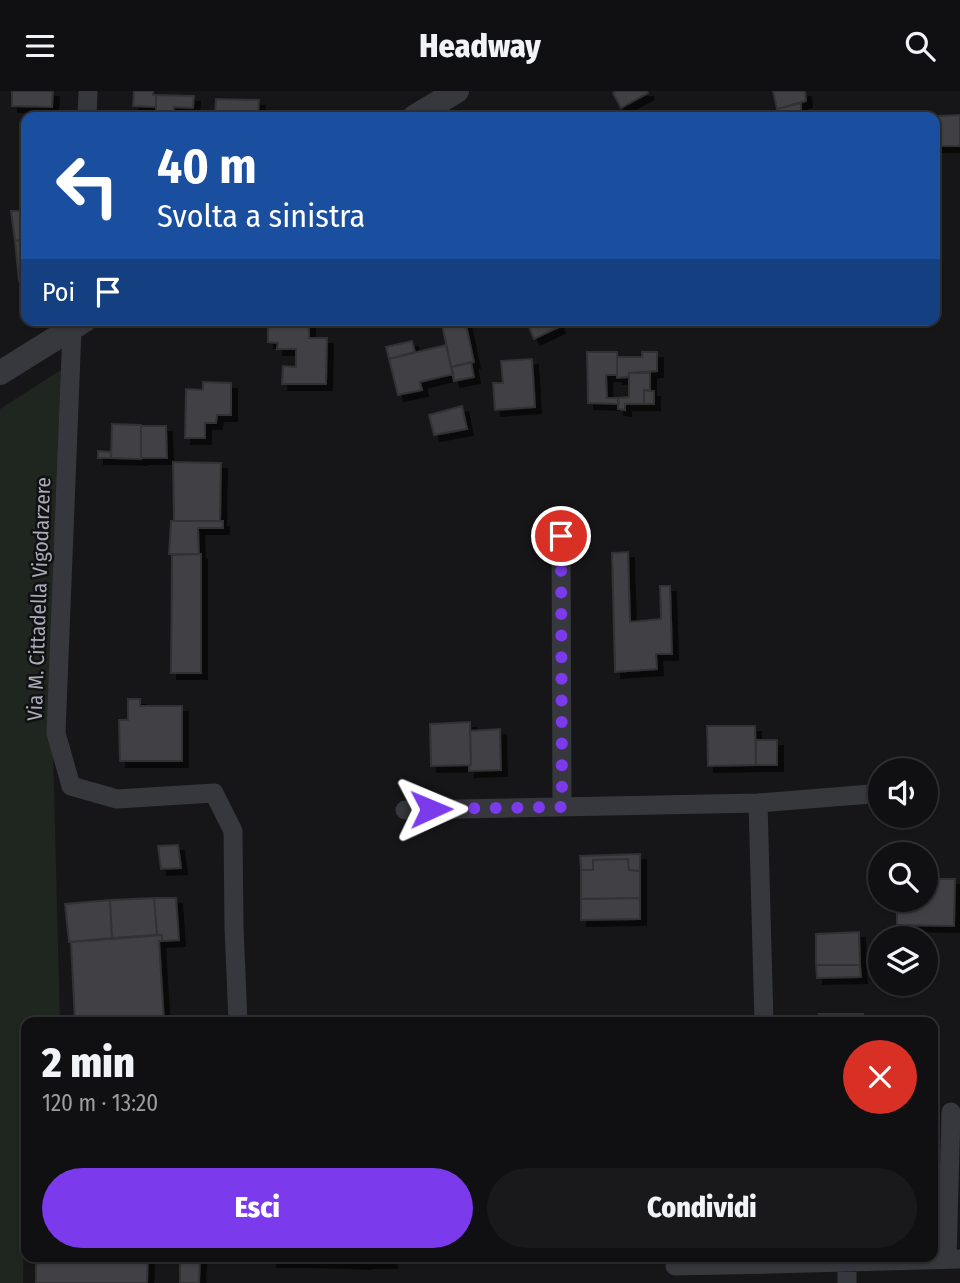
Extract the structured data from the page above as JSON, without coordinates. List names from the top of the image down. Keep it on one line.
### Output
{"streets":{"street":["Via M. Cittadella Vigodarzere"]},"page":{"header":"Headway","turn":["40 m","Svolta a sinistra"],"then":"Poi","heading":["2 min","120 m · 13:20"],"buttons":["Esci","Condividi"]}}
